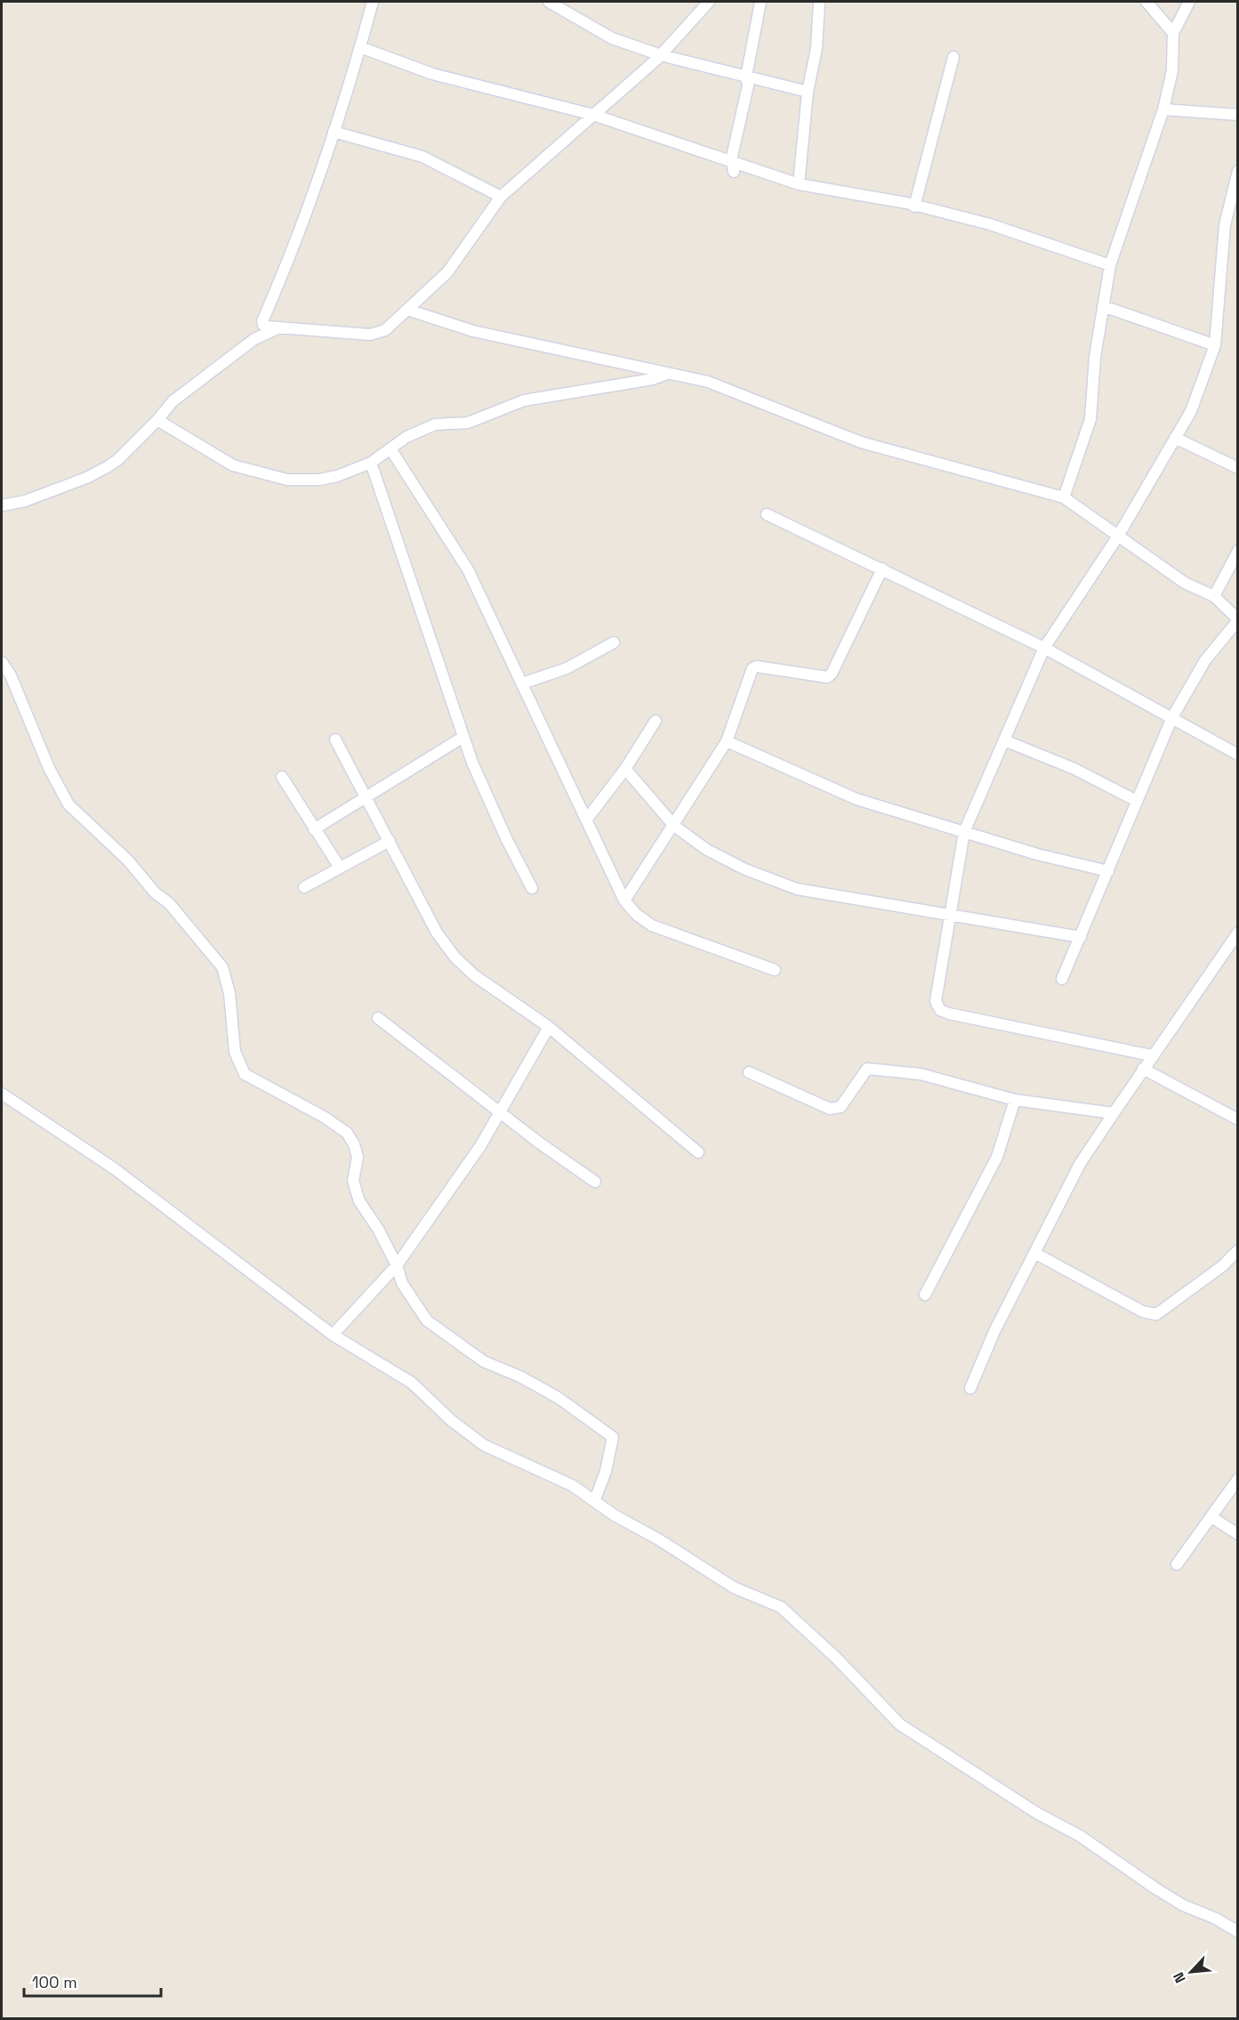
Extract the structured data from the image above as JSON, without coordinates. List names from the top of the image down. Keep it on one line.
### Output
{"scale_bar":"100 m","north":"bottom left"}
